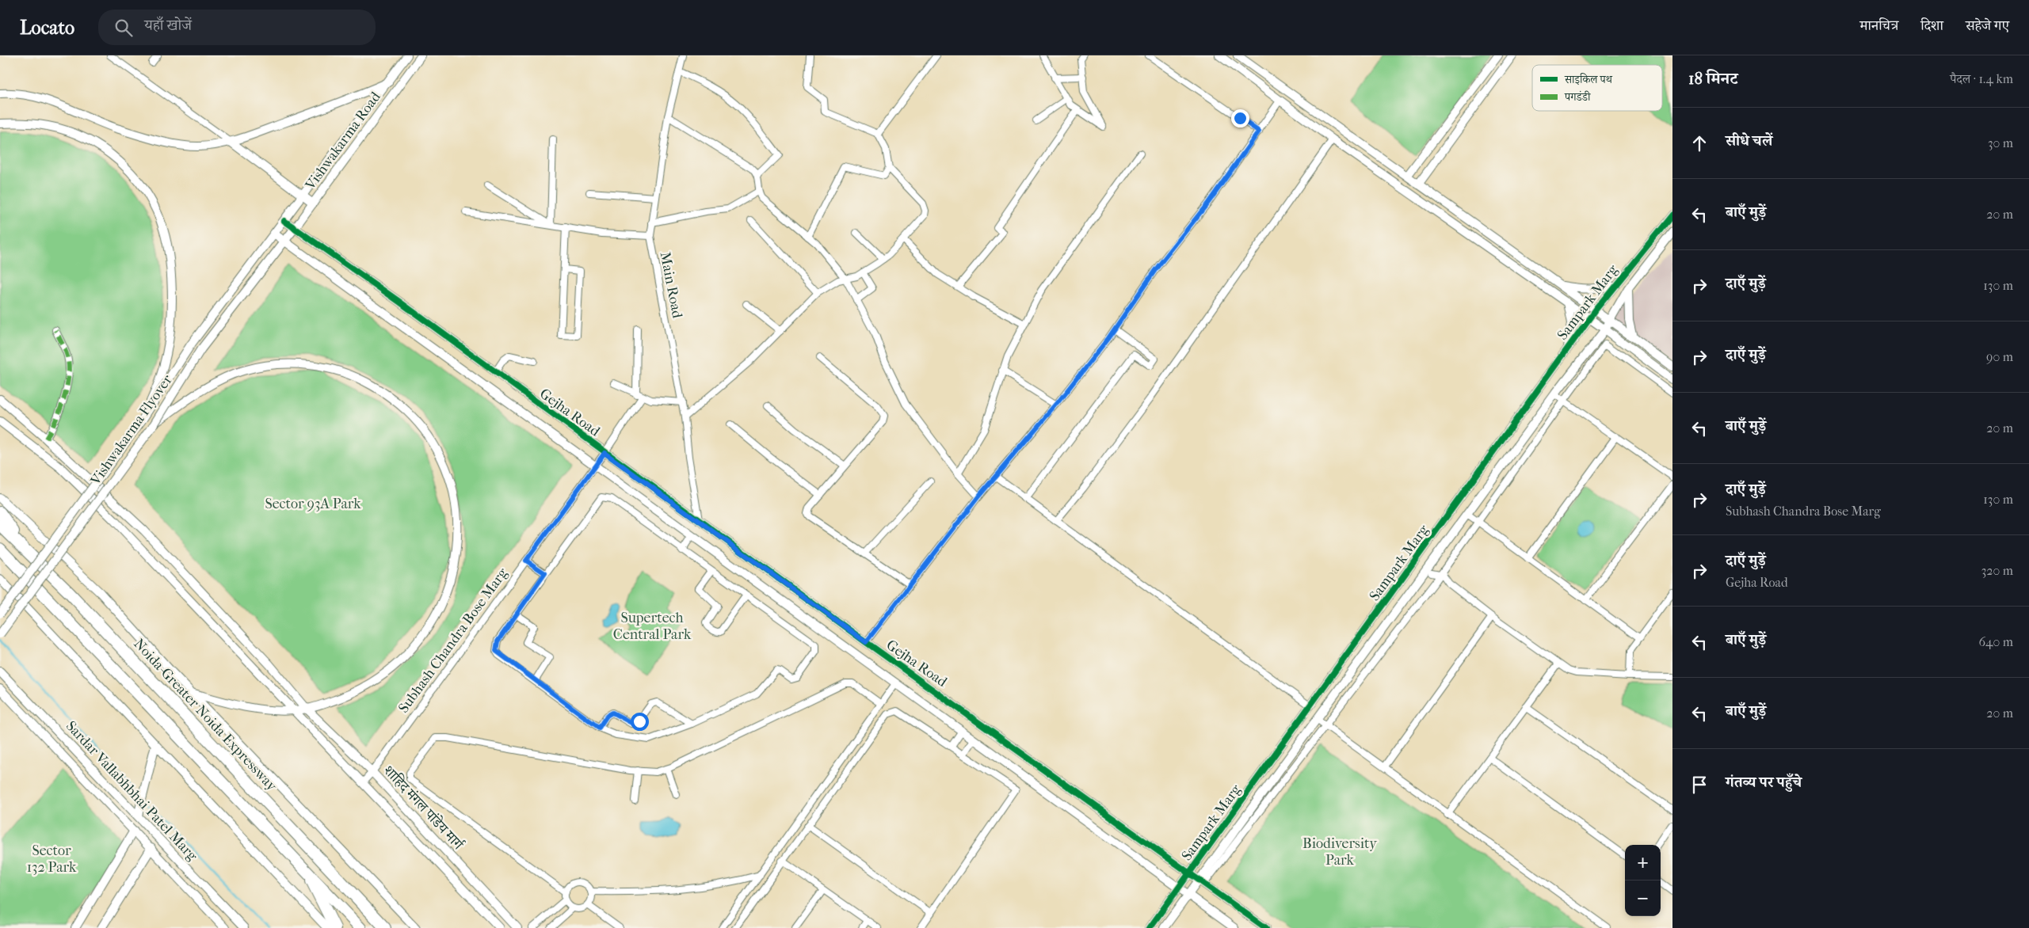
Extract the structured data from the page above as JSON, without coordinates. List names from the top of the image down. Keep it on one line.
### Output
{"streets":{"highway":["Noida-Greater Noida Expressway"],"street":["Vishwakarma Road","Main Road","Sampark Marg","Gejha Road","Vishwakarma Flyover","Subhash Chandra Bose Marg","Sardar Vallabhbhai Patel Marg","शाहिद मंगल पांडेय मार्ग"]},"crossings":[["Vishwakarma Road","Gejha Road"],["Vishwakarma Road","Vishwakarma Flyover"],["Main Road","Gejha Road"],["Sampark Marg","Gejha Road"],["Gejha Road","Vishwakarma Flyover"],["Gejha Road","Subhash Chandra Bose Marg"],["Subhash Chandra Bose Marg","शाहिद मंगल पांडेय मार्ग"]],"parks":["Sector 93A Park","Supertech Central Park","Biodiversity Park","Sector 132 Park"],"legend":["साइकिल पथ","पगडंडी"],"page":{"header":"Locato","search":"यहाँ खोजें","nav":["मानचित्र","दिशा","सहेजे गए"],"heading":["18 मिनट","पैदल · 1.4 km"],"list":[["सीधे चलें","30 m"],["बाएँ मुड़ें","20 m"],["दाएँ मुड़ें","130 m"],["दाएँ मुड़ें","90 m"],["बाएँ मुड़ें","20 m"],["दाएँ मुड़ें","Subhash Chandra Bose Marg","130 m"],["दाएँ मुड़ें","Gejha Road","320 m"],["बाएँ मुड़ें","640 m"],["बाएँ मुड़ें","20 m"],"गंतव्य पर पहुँचे"],"map_buttons":["+","−"]}}
